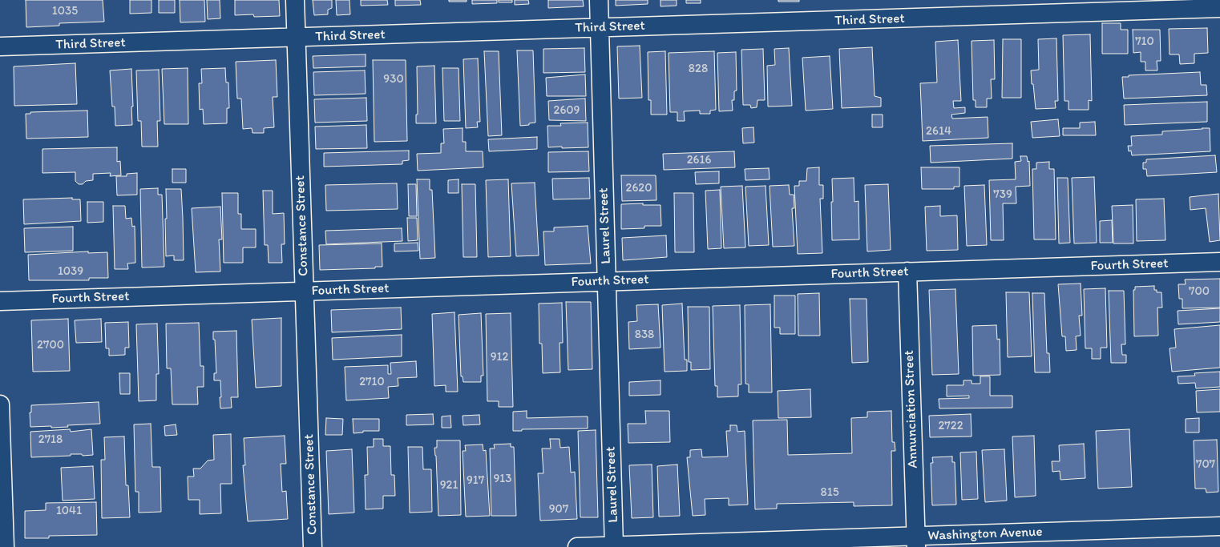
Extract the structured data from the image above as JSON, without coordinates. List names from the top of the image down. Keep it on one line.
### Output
{"streets":{"street":["Third Street","Constance Street","Laurel Street","Fourth Street","Annunciation Street","Washington Avenue"]},"crossings":[["Third Street","Constance Street"],["Third Street","Laurel Street"],["Constance Street","Fourth Street"],["Laurel Street","Fourth Street"],["Laurel Street","Washington Avenue"],["Fourth Street","Annunciation Street"],["Annunciation Street","Washington Avenue"]],"house_numbers":["1035","710","828","930","2609","2614","2616","2620","739","1039","700","838","2700","912","2710","2722","2718","707","913","917","921","815","907","1041"]}
